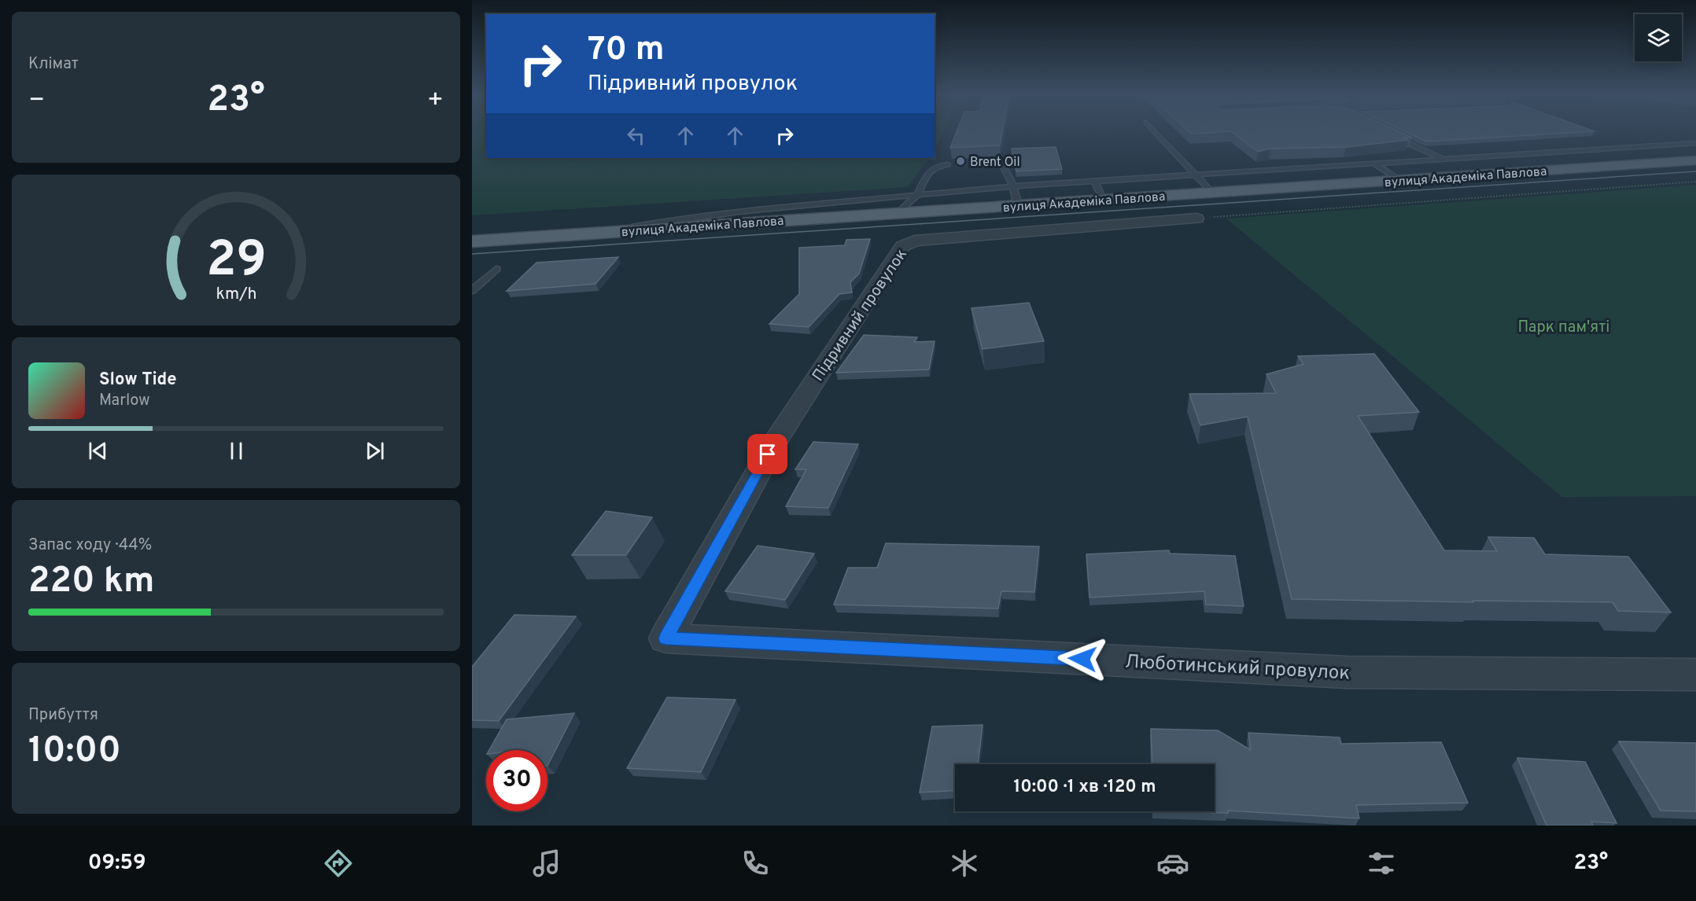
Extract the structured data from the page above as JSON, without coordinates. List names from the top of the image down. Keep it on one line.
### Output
{"streets":{"main road":["вулиця Академіка Павлова"],"street":["Підривний провулок","Люботинський провулок"]},"crossings":[["Підривний провулок","Люботинський провулок"]],"parks":["Парк пам'яті"],"places":["Brent Oil"],"page":{"tile":["Клімат",["Запас ходу · 44%","220 km"],["Прибуття","10:00"]],"turn":["70 m","Підривний провулок"],"heat":["−","23°","+"],"song":["Slow Tide","Marlow"],"limit":"30","trip":"10:00 · 1 хв · 120 m","tabs":["09:59","23°"],"gauge":["29","km/h"]}}
